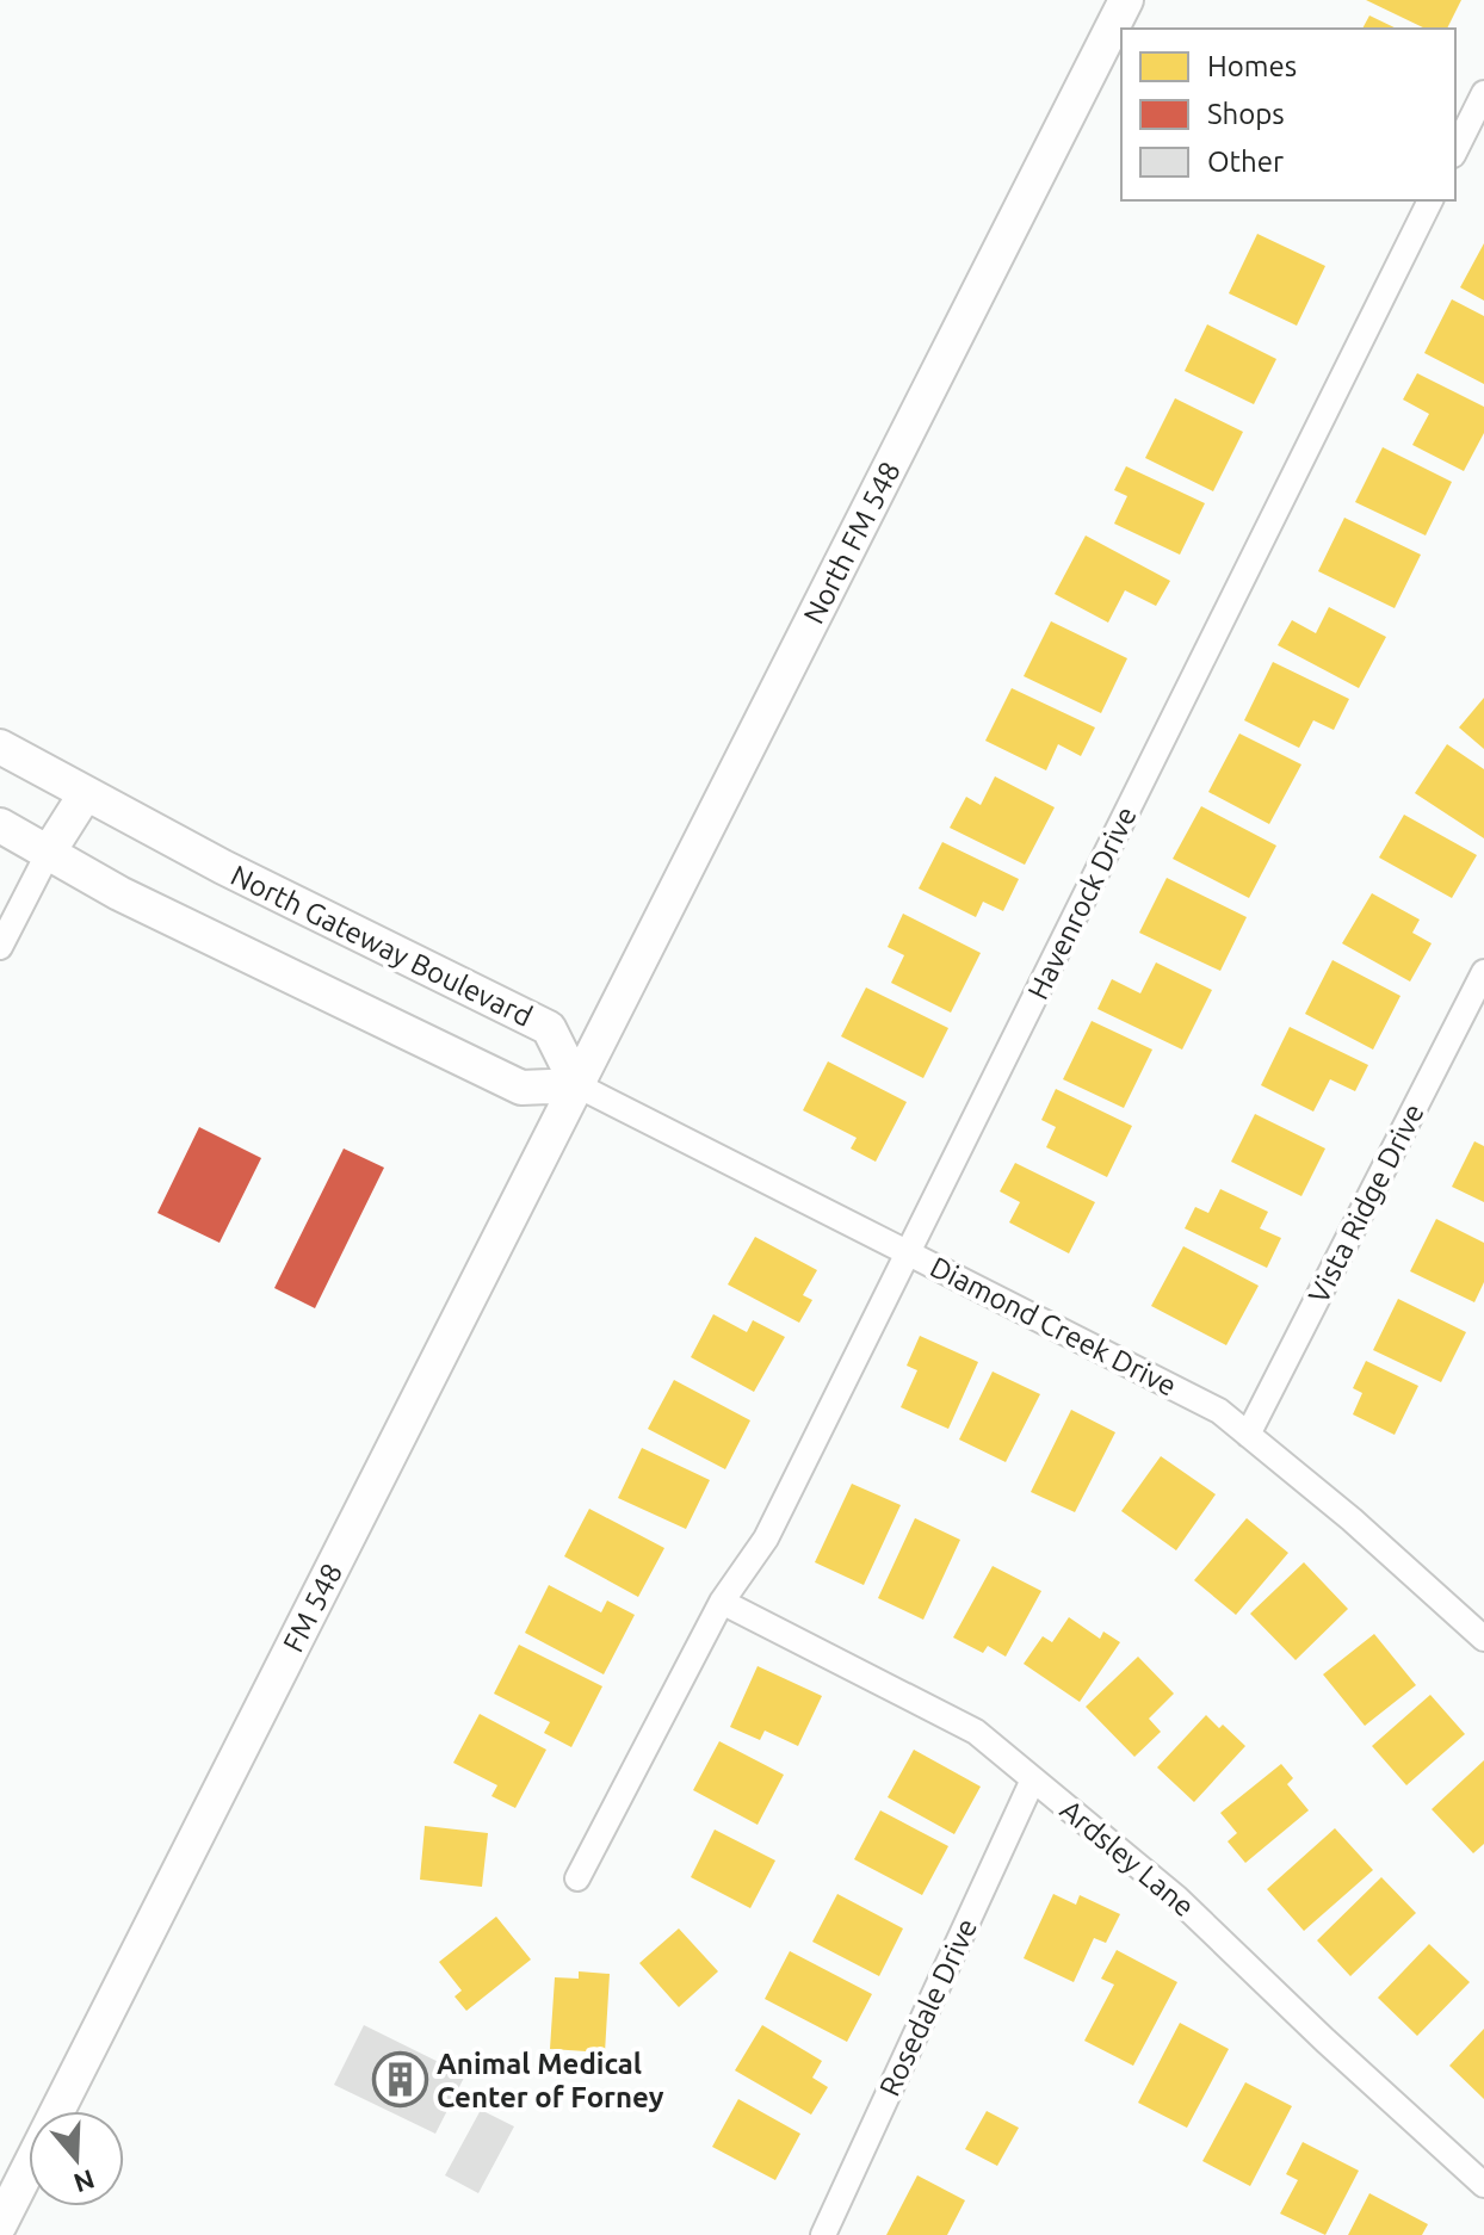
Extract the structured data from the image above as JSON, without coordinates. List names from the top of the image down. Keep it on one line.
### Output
{"streets":{"main road":["North FM 548","North Gateway Boulevard","FM 548"],"street":["Havenrock Drive","Vista Ridge Drive","Diamond Creek Drive","Ardsley Lane","Rosedale Drive"]},"crossings":[["North FM 548","North Gateway Boulevard"],["North FM 548","Diamond Creek Drive"],["North FM 548","FM 548"],["Havenrock Drive","Diamond Creek Drive"],["Havenrock Drive","Ardsley Lane"],["North Gateway Boulevard","Diamond Creek Drive"],["North Gateway Boulevard","FM 548"],["Vista Ridge Drive","Diamond Creek Drive"],["Diamond Creek Drive","FM 548"],["Ardsley Lane","Rosedale Drive"]],"places":{"building":["Animal Medical Center of Forney"]},"legend":["Homes","Shops","Other"],"north":"bottom"}
